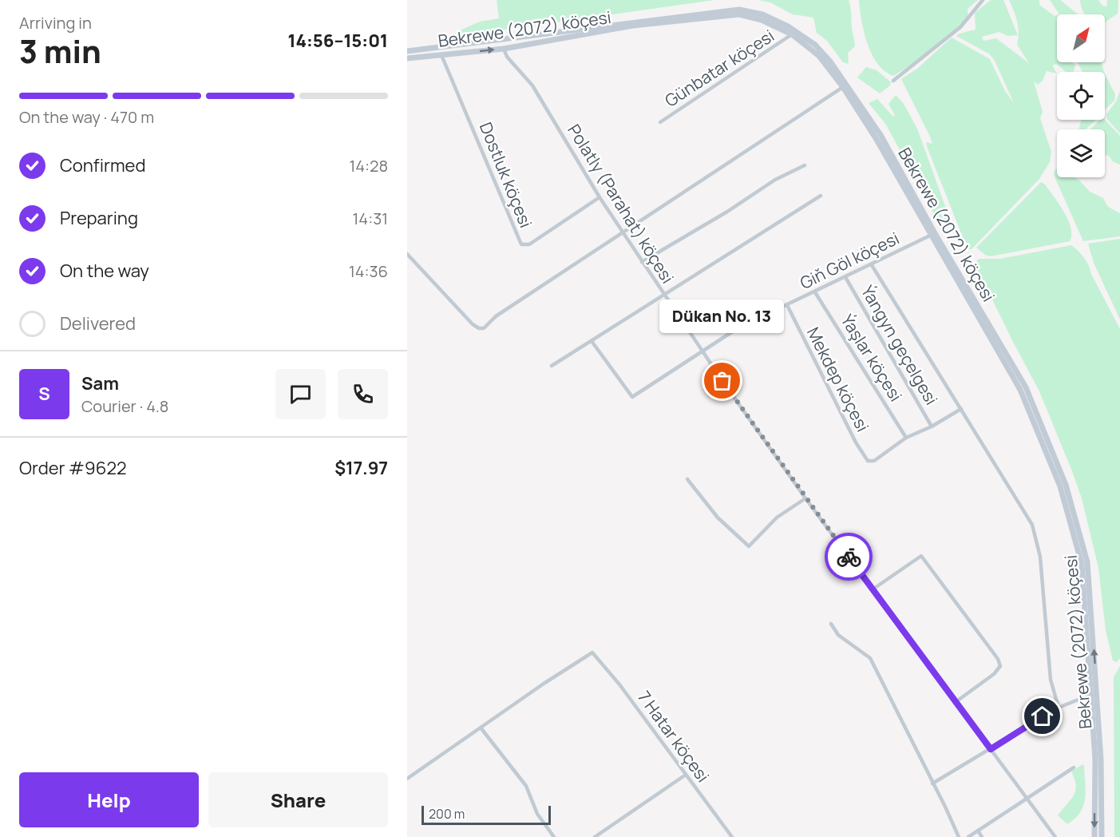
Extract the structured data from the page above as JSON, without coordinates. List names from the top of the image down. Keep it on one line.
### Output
{"streets":{"main road":["Bekrewe (2072) köçesi"],"street":["Günbatar köçesi","Dostluk köçesi","Polatly (Parahat) köçesi","Giň Göl köçesi","Ýangyn geçelgesi","Ýaşlar köçesi","Mekdep köçesi","7 Hatar köçesi"]},"crossings":[["Bekrewe (2072) köçesi","Günbatar köçesi"],["Bekrewe (2072) köçesi","Dostluk köçesi"],["Bekrewe (2072) köçesi","Polatly (Parahat) köçesi"],["Bekrewe (2072) köçesi","Giň Göl köçesi"],["Dostluk köçesi","Polatly (Parahat) köçesi"],["Polatly (Parahat) köçesi","Giň Göl köçesi"],["Giň Göl köçesi","Ýangyn geçelgesi"],["Giň Göl köçesi","Ýaşlar köçesi"],["Giň Göl köçesi","Mekdep köçesi"],["Ýaşlar köçesi","Mekdep köçesi"]],"places":["Dükan No. 13"],"scale_bar":"200 m","north":"top right","page":{"heading":["3 min","Arriving in","14:56–15:01"],"panel":["Sam","Courier · 4.8","Order #9622","$17.97"],"bar":"On the way · 470 m","list":[["Confirmed","14:28"],["Preparing","14:31"],["On the way","14:36"],"Delivered"],"bubble":"Dükan No. 13","round":"S","buttons":["Help","Share"],"scale":"200 m"}}
